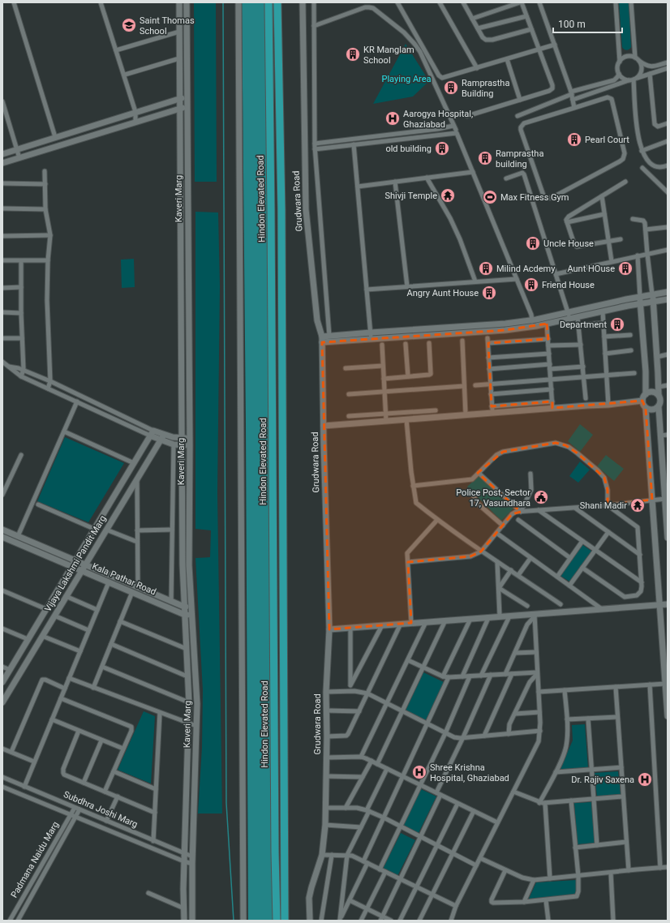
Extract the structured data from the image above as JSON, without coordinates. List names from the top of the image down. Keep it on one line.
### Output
{"streets":{"highway":["Hindon Elevated Road"],"street":["Kaveri Marg","Grudwara Road","Vijaya Lakshmi Pandit Marg","Kala Pathar Road","Subdhra Joshi Marg","Padmana Naidu Marg"]},"crossings":[["Kaveri Marg","Kala Pathar Road"],["Kaveri Marg","Subdhra Joshi Marg"],["Vijaya Lakshmi Pandit Marg","Kala Pathar Road"],["Subdhra Joshi Marg","Padmana Naidu Marg"]],"parks":["Playing Area"],"places":{"school or university":["Saint Thomas School"],"building":["KR Manglam School","Ramprastha Building","Pearl Court","old building","Ramprastha building","Uncle House","Milind Acdemy","Aunt HOuse","Friend House","Angry Aunt House","Department"],"hospital":["Aarogya Hospital, Ghaziabad","Shree Krishna Hospital, Ghaziabad","Dr. Rajiv Saxena"],"temple":["Shivji Temple","Shani Madir"],"sports":["Max Fitness Gym"],"public building":["Police Post, Sector 17, Vasundhara"]},"scale_bar":"100 m"}
